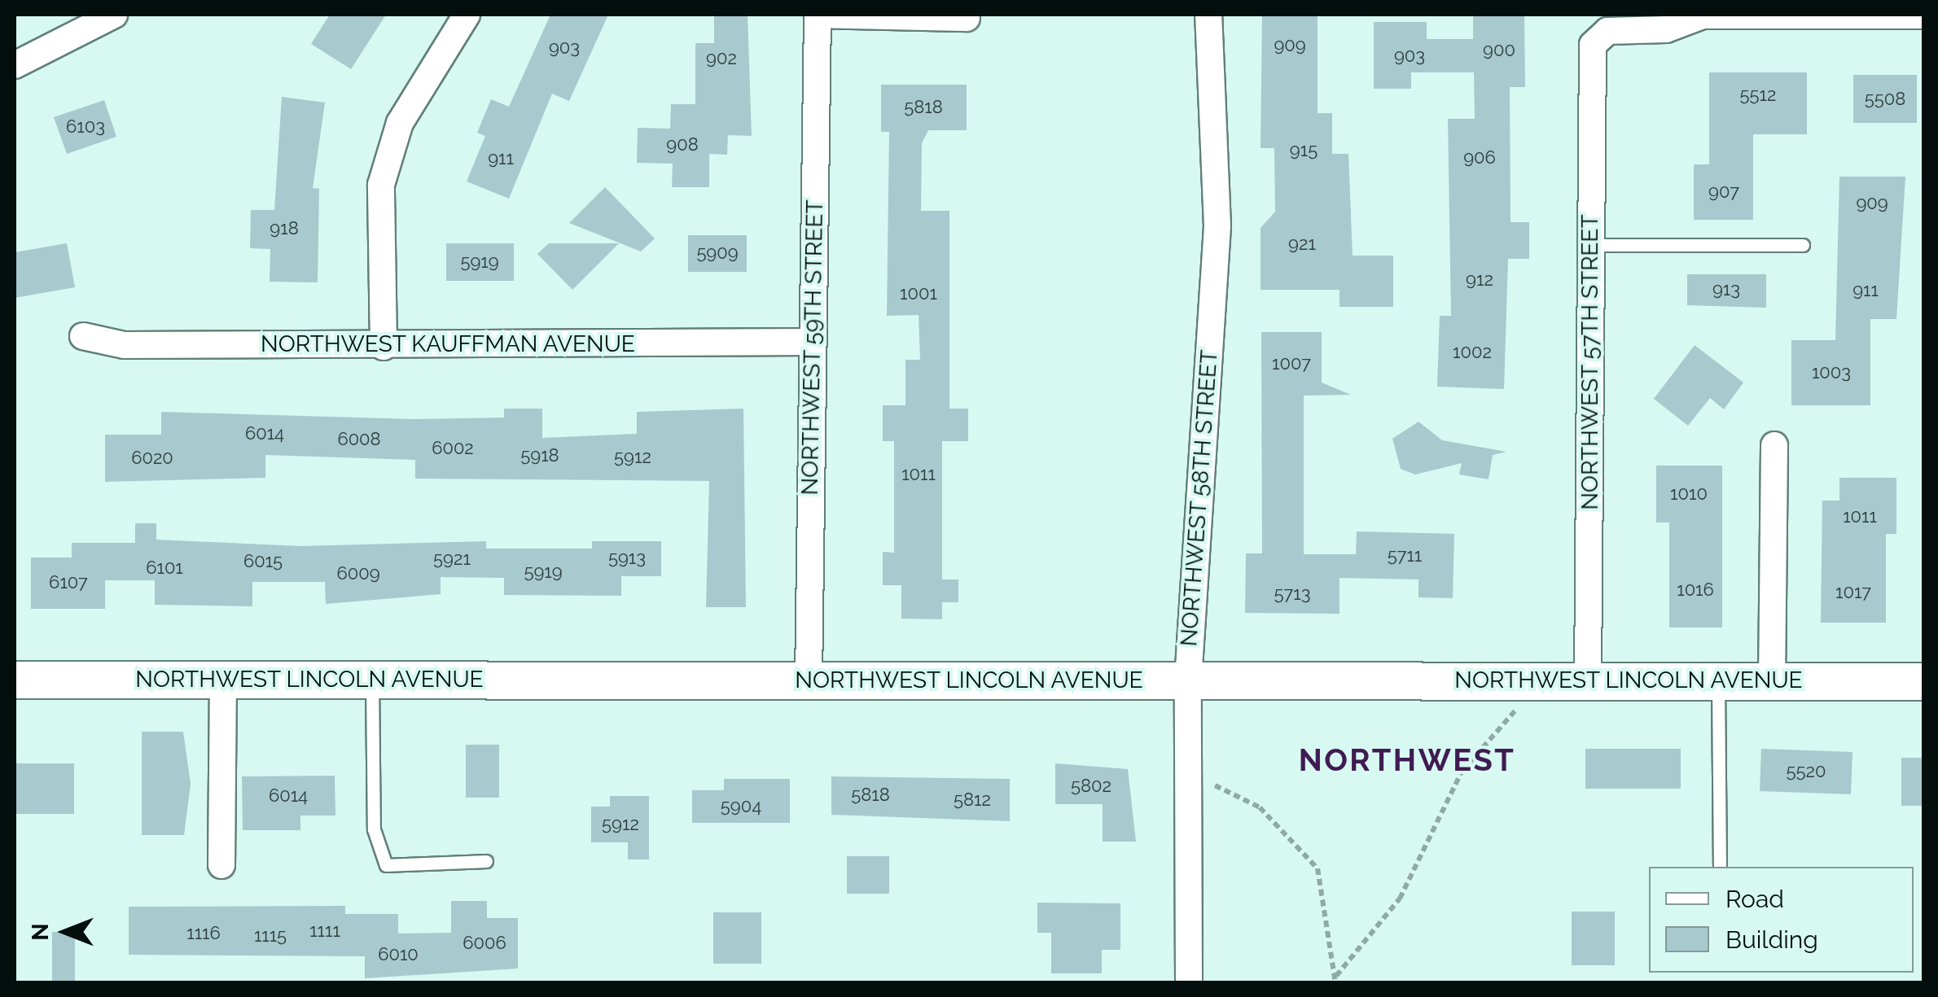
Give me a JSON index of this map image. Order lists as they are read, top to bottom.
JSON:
{
  "streets": {
    "street": [
      "NORTHWEST KAUFFMAN AVENUE",
      "NORTHWEST 59TH STREET",
      "NORTHWEST 57TH STREET",
      "NORTHWEST 58TH STREET",
      "NORTHWEST LINCOLN AVENUE"
    ]
  },
  "crossings": [
    ["NORTHWEST KAUFFMAN AVENUE", "NORTHWEST 59TH STREET"],
    ["NORTHWEST 59TH STREET", "NORTHWEST LINCOLN AVENUE"],
    ["NORTHWEST 57TH STREET", "NORTHWEST LINCOLN AVENUE"],
    ["NORTHWEST 58TH STREET", "NORTHWEST LINCOLN AVENUE"]
  ],
  "districts": ["NORTHWEST"],
  "house_numbers": [
    "909",
    "903",
    "900",
    "903",
    "902",
    "5512",
    "5508",
    "5818",
    "6103",
    "908",
    "915",
    "906",
    "911",
    "907",
    "909",
    "918",
    "921",
    "5909",
    "5919",
    "912",
    "913",
    "911",
    "1001",
    "1002",
    "1007",
    "1003",
    "6014",
    "6008",
    "6002",
    "5918",
    "5912",
    "6020",
    "1011",
    "1010",
    "1011",
    "5711",
    "5913",
    "5921",
    "6015",
    "6101",
    "5919",
    "6009",
    "6107",
    "1016",
    "1017",
    "5713",
    "5520",
    "5802",
    "5818",
    "6014",
    "5812",
    "5904",
    "5912",
    "1111",
    "1116",
    "1115",
    "6006",
    "6010"
  ],
  "legend": ["Road", "Building"],
  "north": "left"
}
